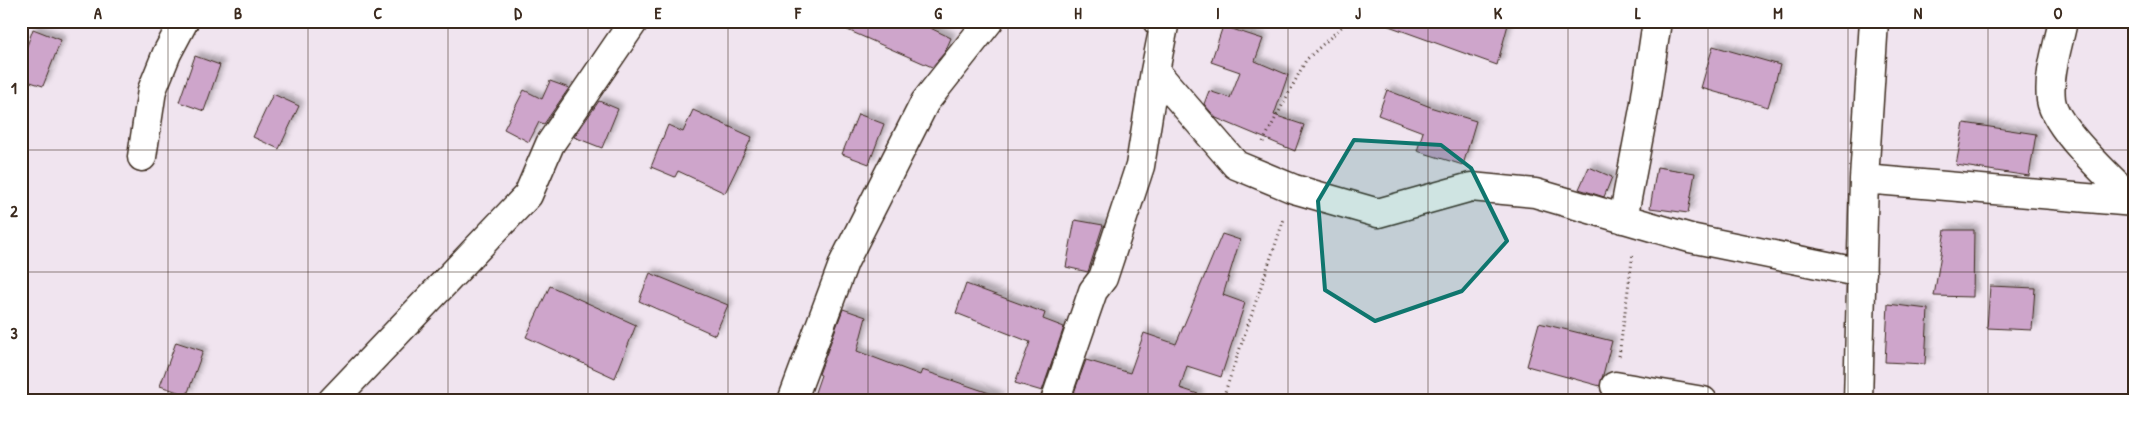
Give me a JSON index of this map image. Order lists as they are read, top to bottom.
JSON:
{
  "grid": {
    "columns": [
      "A",
      "B",
      "C",
      "D",
      "E",
      "F",
      "G",
      "H",
      "I",
      "J",
      "K",
      "L",
      "M",
      "N",
      "O"
    ],
    "rows": ["1", "2", "3"]
  }
}
